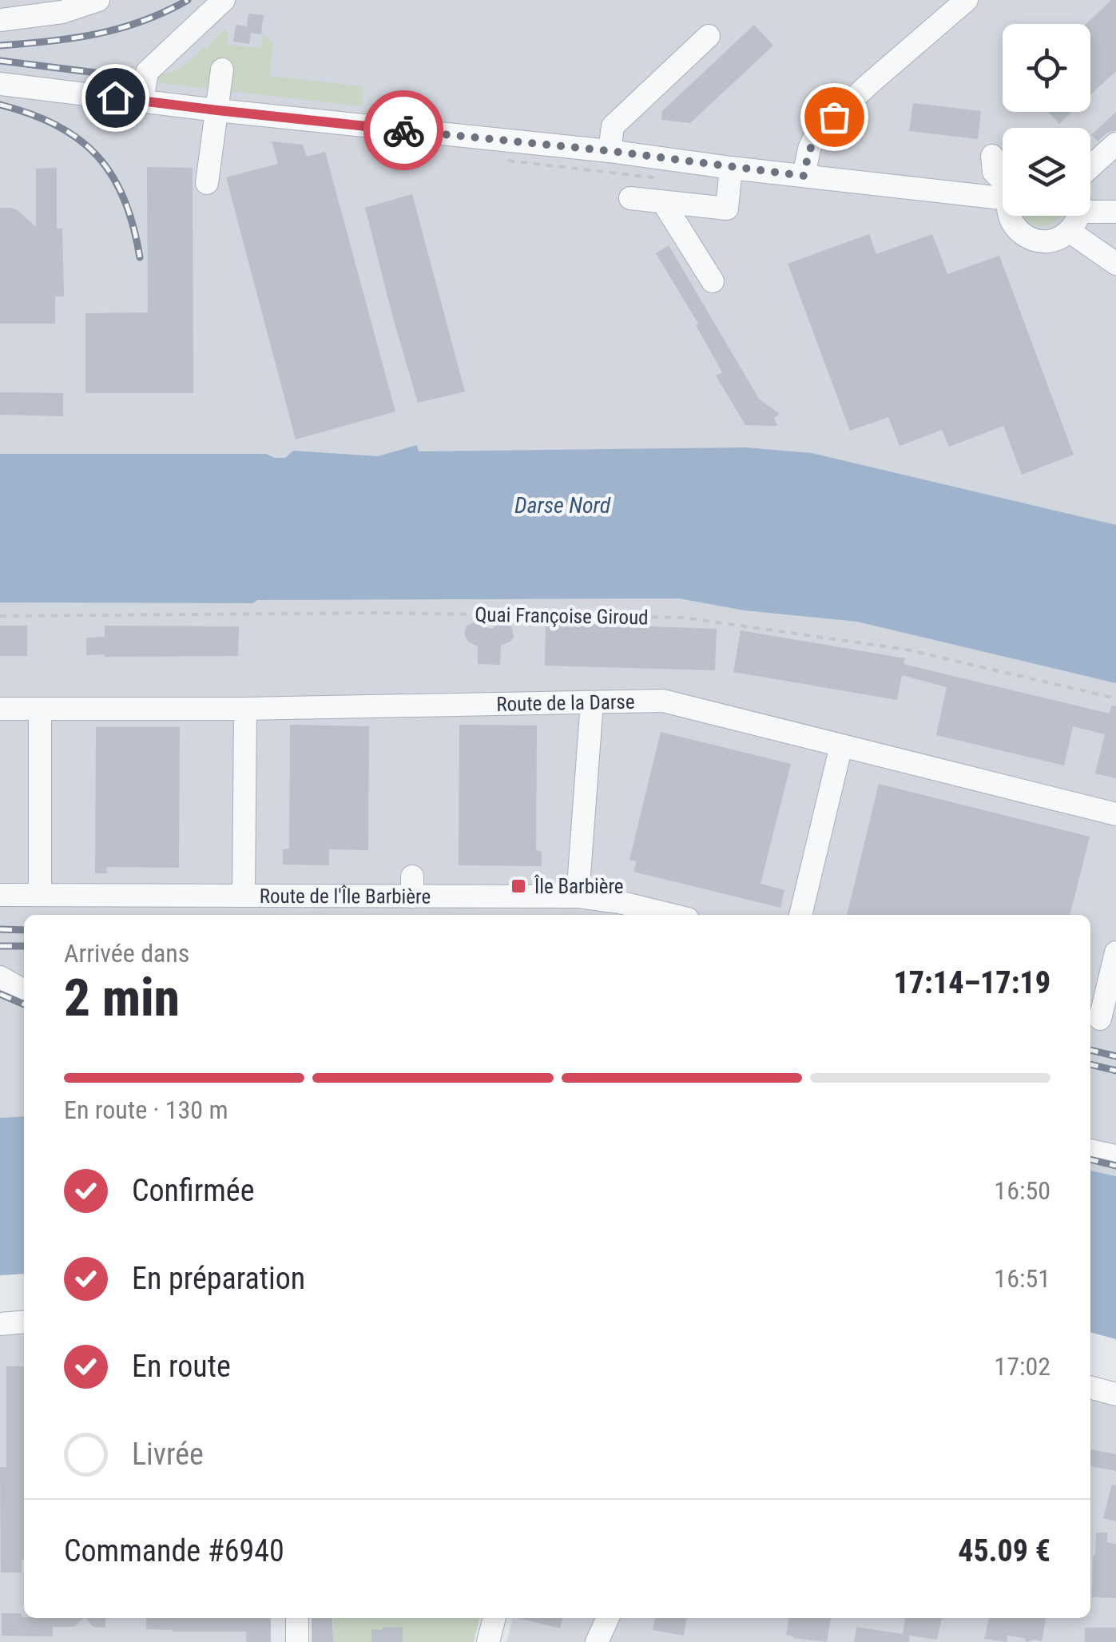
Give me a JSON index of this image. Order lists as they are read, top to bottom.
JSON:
{
  "streets": {
    "street": ["Route de la Darse", "Route de l'Île Barbière"],
    "path": ["Quai Françoise Giroud"]
  },
  "water": ["Darse Nord"],
  "places": {
    "transit": ["Île Barbière"]
  },
  "page": {
    "heading": ["2 min", "Arrivée dans", "17:14–17:19"],
    "panel": ["Commande #6940", "45.09 €"],
    "bar": "En route · 130 m",
    "list": [
      ["Confirmée", "16:50"],
      ["En préparation", "16:51"],
      ["En route", "17:02"],
      "Livrée"
    ]
  }
}
